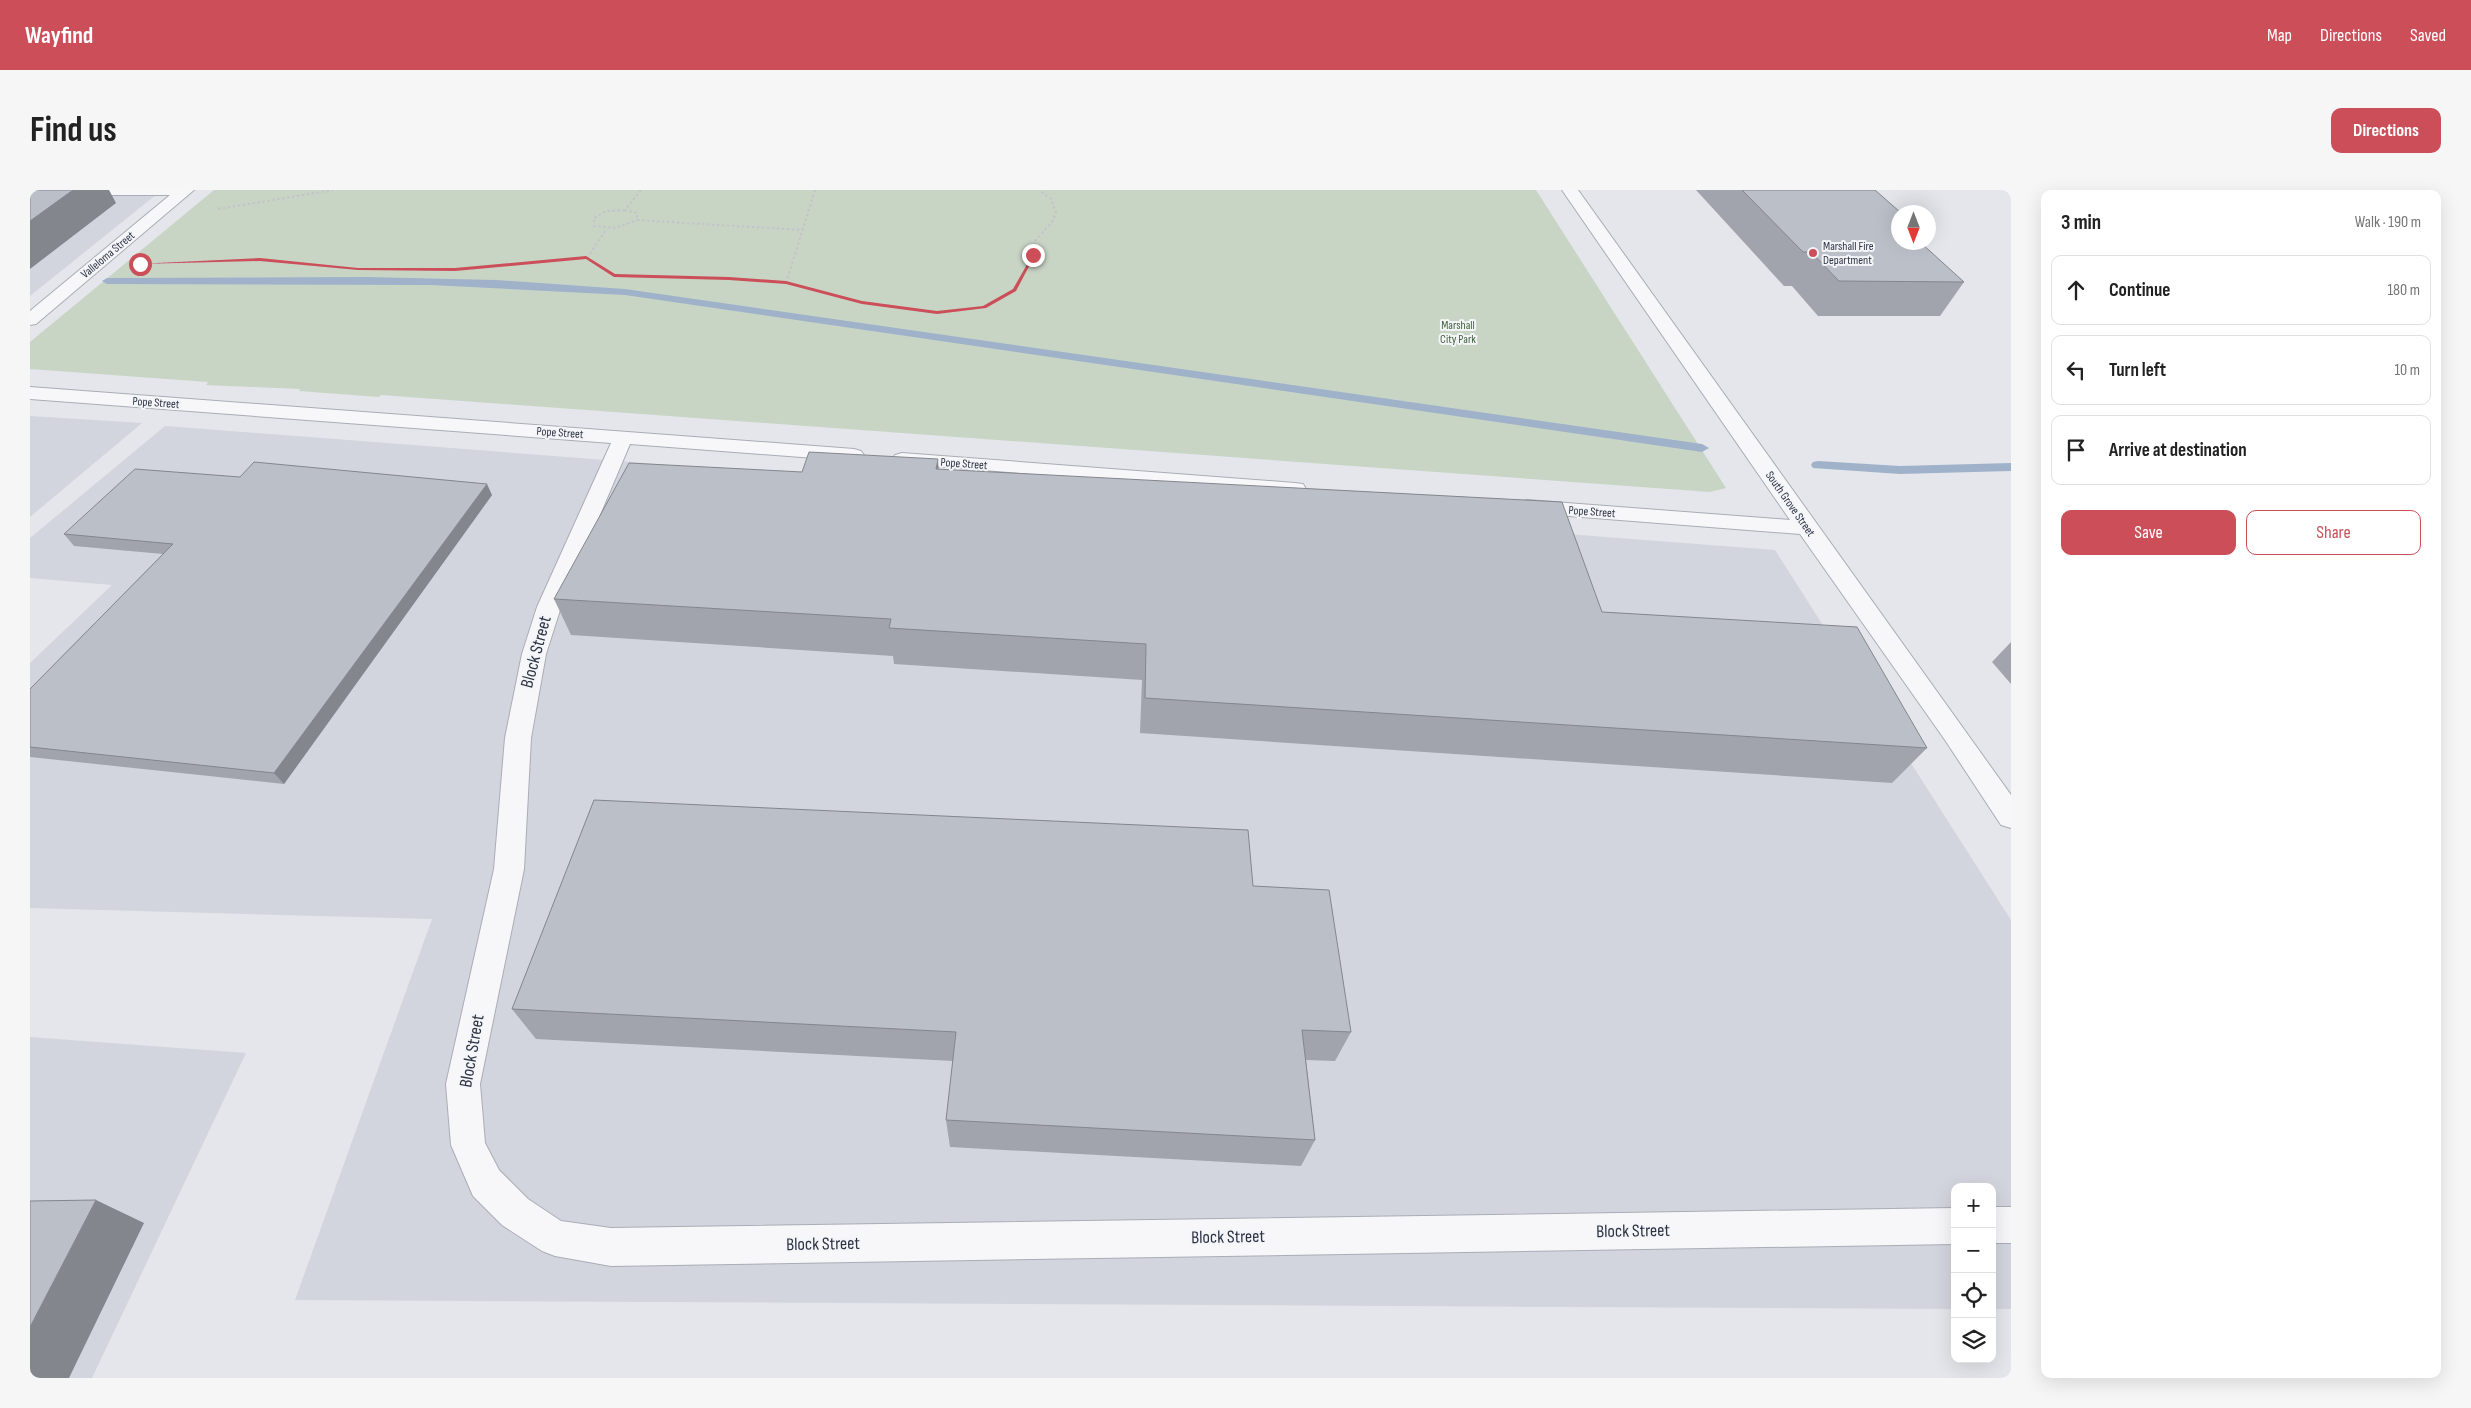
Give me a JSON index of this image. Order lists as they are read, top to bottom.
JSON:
{
  "streets": {
    "street": [
      "Valleloma Street",
      "Pope Street",
      "South Grove Street",
      "Block Street"
    ]
  },
  "crossings": [
    ["Pope Street", "South Grove Street"],
    ["Pope Street", "Block Street"]
  ],
  "parks": ["Marshall City Park"],
  "places": ["Marshall Fire Department"],
  "north": "bottom",
  "page": {
    "header": "Wayfind",
    "nav": ["Map", "Directions", "Saved"],
    "buttons": [
      "Directions",
      ["Save", "Share"]
    ],
    "title": "Find us",
    "heading": ["3 min", "Walk · 190 m"],
    "list": [
      ["Continue", "180 m"],
      ["Turn left", "10 m"],
      "Arrive at destination"
    ],
    "map_buttons": ["+", "−"]
  }
}
